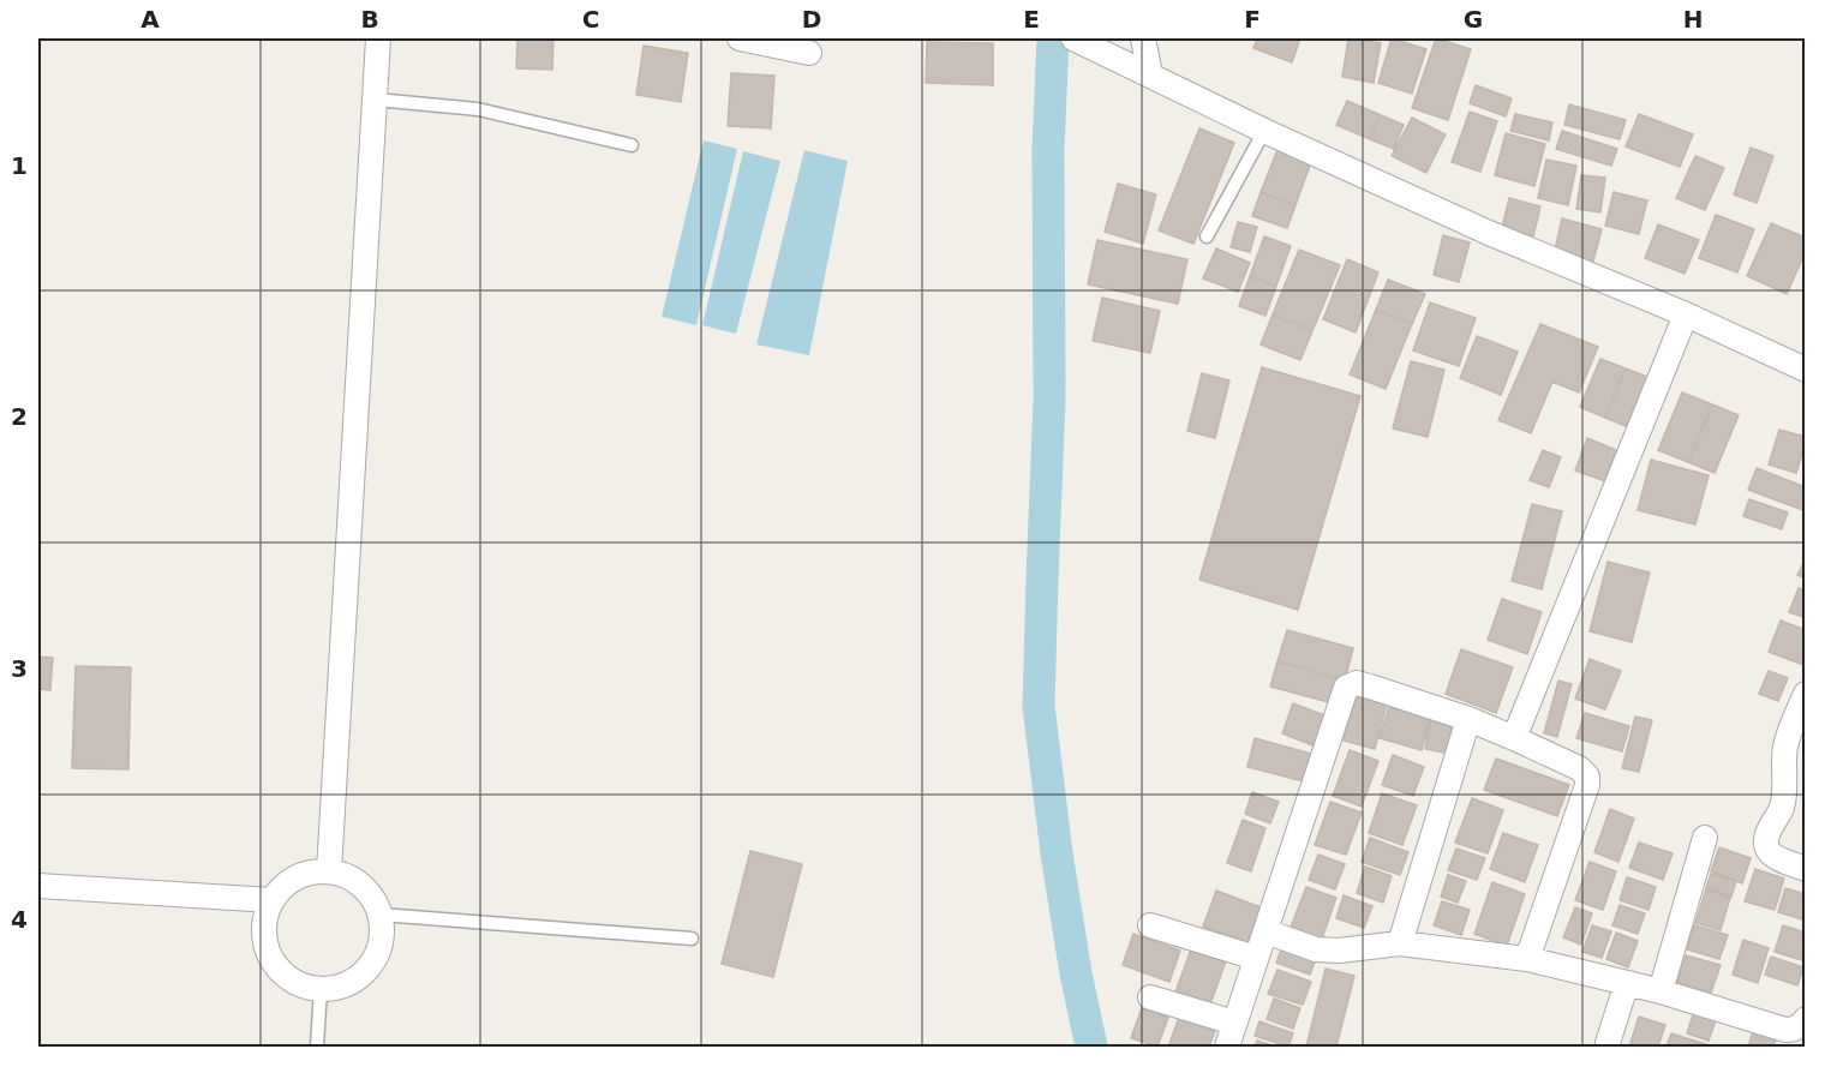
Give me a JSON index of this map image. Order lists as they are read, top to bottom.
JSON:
{
  "grid": {
    "columns": [
      "A",
      "B",
      "C",
      "D",
      "E",
      "F",
      "G",
      "H"
    ],
    "rows": [
      "1",
      "2",
      "3",
      "4"
    ]
  }
}
